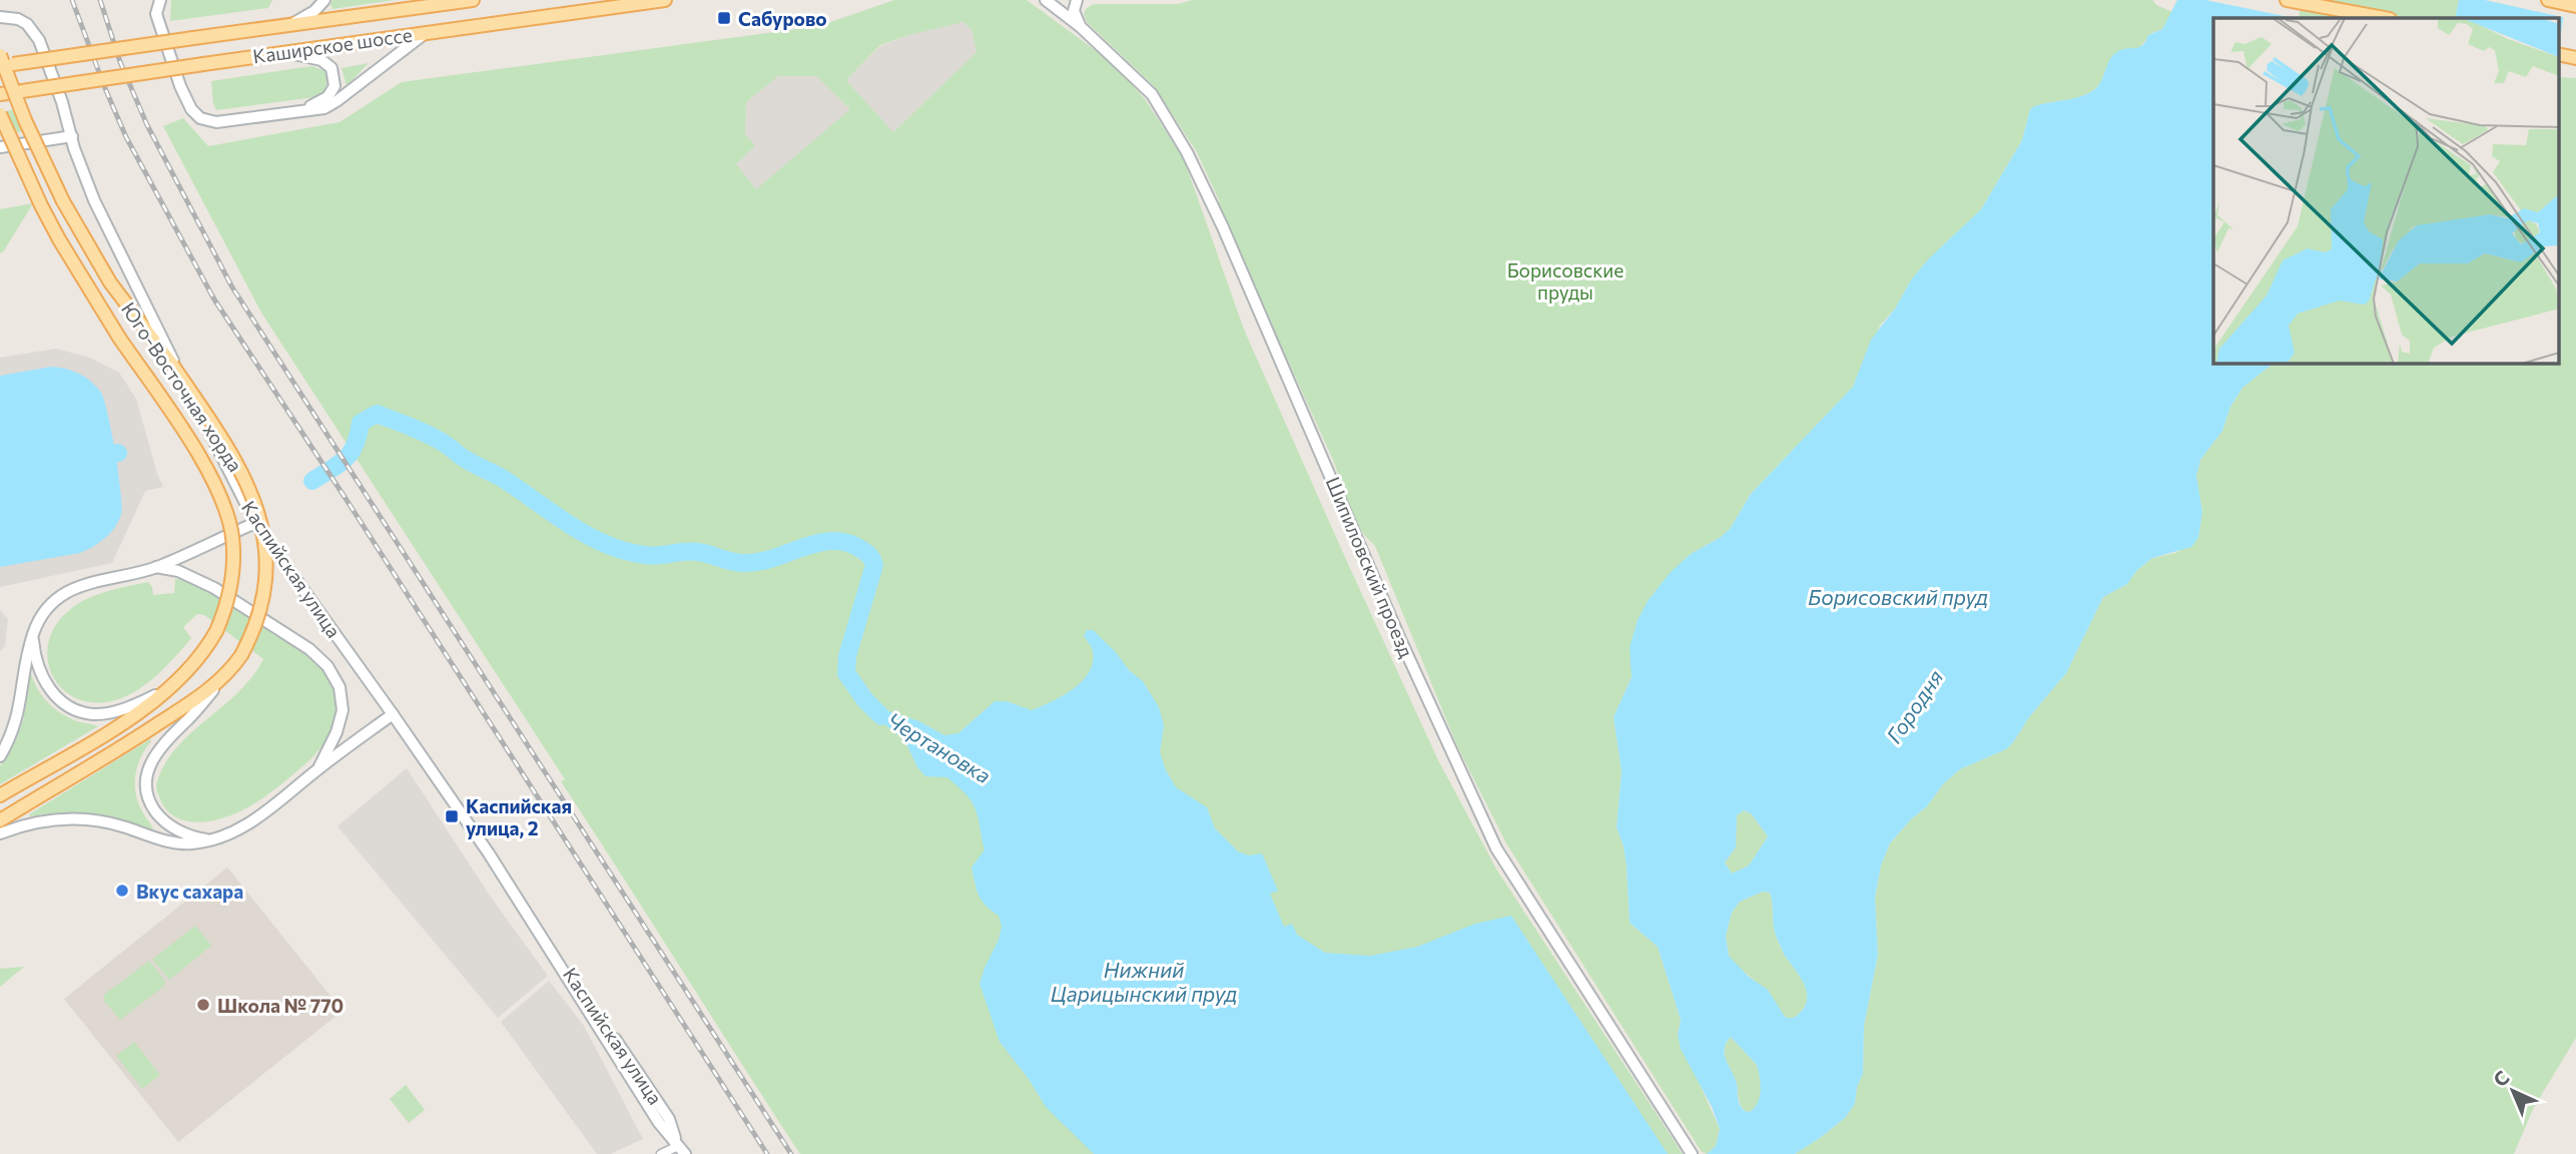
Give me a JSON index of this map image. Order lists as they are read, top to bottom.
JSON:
{
  "streets": {
    "main road": [
      "Каширское шоссе",
      "Юго-Восточная хорда",
      "Шипиловский проезд",
      "Каспийская улица"
    ]
  },
  "water": [
    "Борисовский пруд",
    "Городня",
    "Чертановка",
    "Нижний Царицынский пруд"
  ],
  "parks": ["Борисовские пруды"],
  "places": {
    "transit": ["Сабурово", "Каспийская улица, 2"],
    "other": ["Вкус сахара", "Школа № 770"]
  },
  "north": "top left"
}
